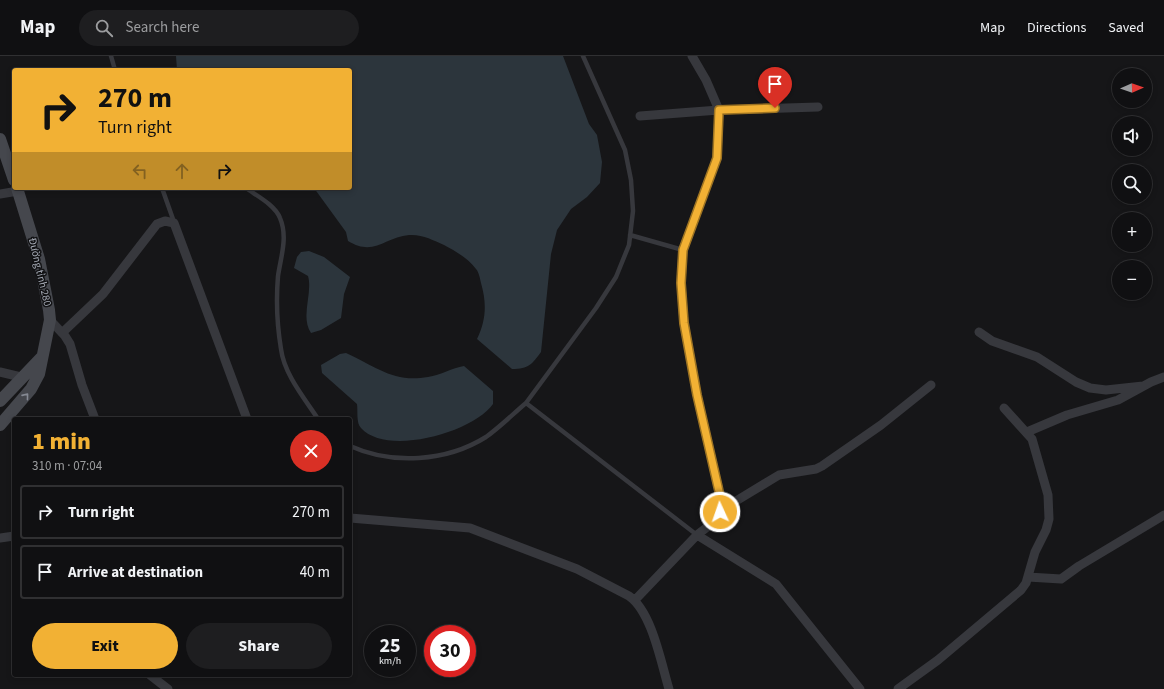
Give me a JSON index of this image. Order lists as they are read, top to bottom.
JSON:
{
  "streets": {
    "main road": ["Đường tỉnh 280"]
  },
  "north": "right",
  "page": {
    "header": "Map",
    "search": "Search here",
    "nav": ["Map", "Directions", "Saved"],
    "map_buttons": ["+", "−"],
    "turn": ["270 m", "Turn right"],
    "heading": ["1 min", "310 m · 07:04"],
    "list": [
      {
        "name": "Turn right",
        "value": "270 m"
      },
      {
        "name": "Arrive at destination",
        "value": "40 m"
      }
    ],
    "buttons": ["Exit", "Share"],
    "speed": "25 km/h",
    "limit": "30"
  }
}
